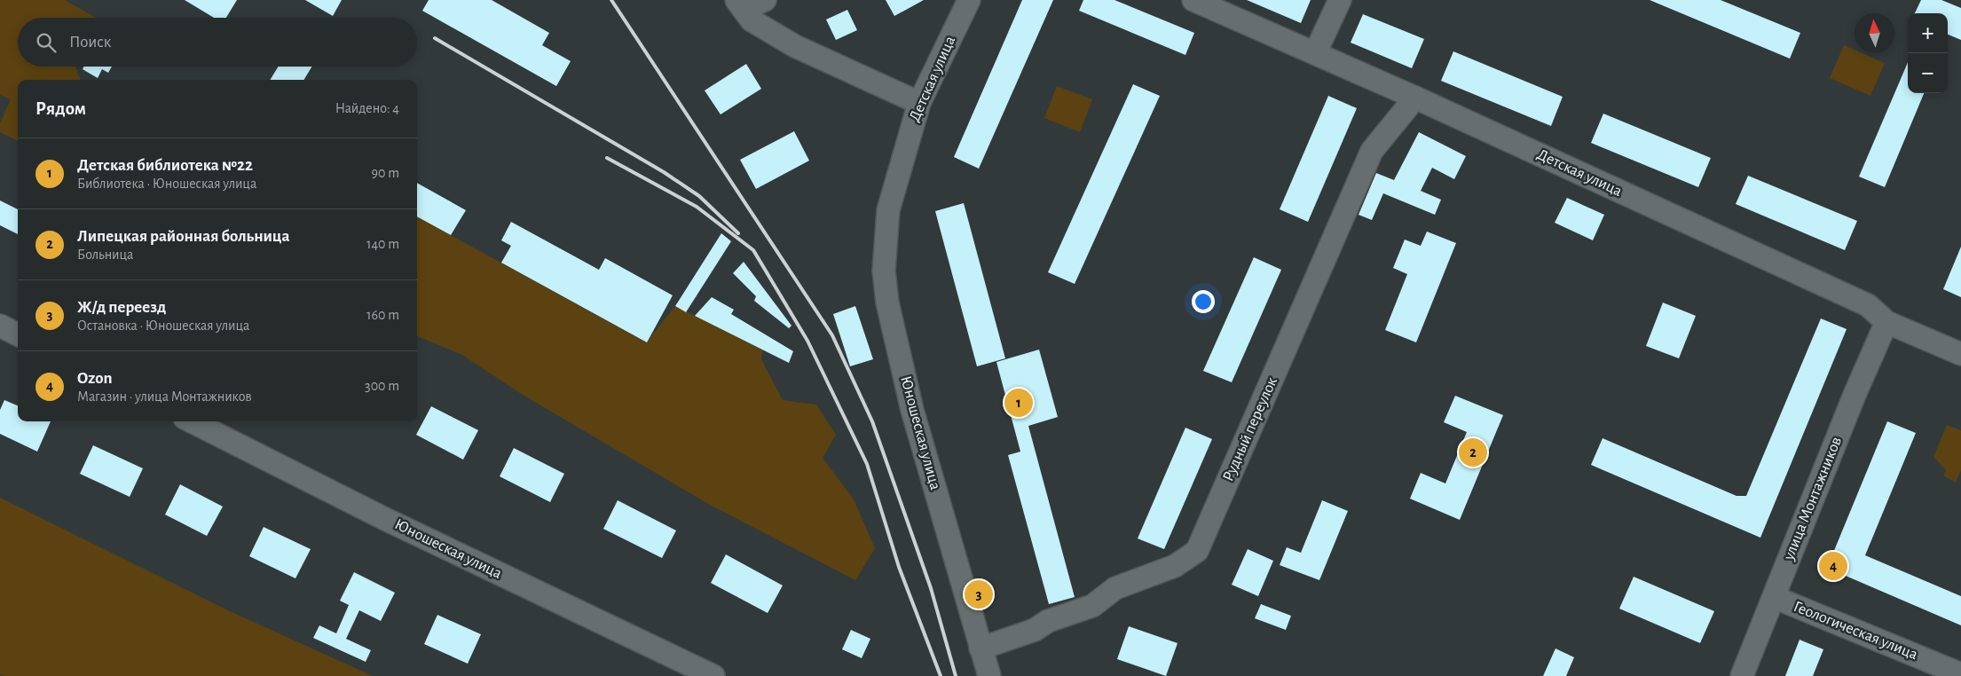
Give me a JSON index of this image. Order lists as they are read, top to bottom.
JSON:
{
  "streets": {
    "street": [
      "Детская улица",
      "Рудный переулок",
      "Юношеская улица",
      "улица Монтажников",
      "Геологическая улица"
    ]
  },
  "crossings": [
    ["Детская улица", "Рудный переулок"],
    ["Детская улица", "Юношеская улица"],
    ["Детская улица", "улица Монтажников"],
    ["Рудный переулок", "Юношеская улица"],
    ["улица Монтажников", "Геологическая улица"]
  ],
  "north": "top",
  "page": {
    "map_buttons": ["+", "−"],
    "search": "Поиск",
    "heading": ["Рядом", "Найдено: 4"],
    "list": [
      {
        "mark": "1",
        "name": "Детская библиотека №22",
        "note": "Библиотека · Юношеская улица",
        "value": "90 m"
      },
      {
        "mark": "2",
        "name": "Липецкая районная больница",
        "note": "Больница",
        "value": "140 m"
      },
      {
        "mark": "3",
        "name": "Ж/д переезд",
        "note": "Остановка · Юношеская улица",
        "value": "160 m"
      },
      {
        "mark": "4",
        "name": "Ozon",
        "note": "Магазин · улица Монтажников",
        "value": "300 m"
      }
    ],
    "pins": [
      "1",
      "2",
      "4",
      "3"
    ]
  }
}
